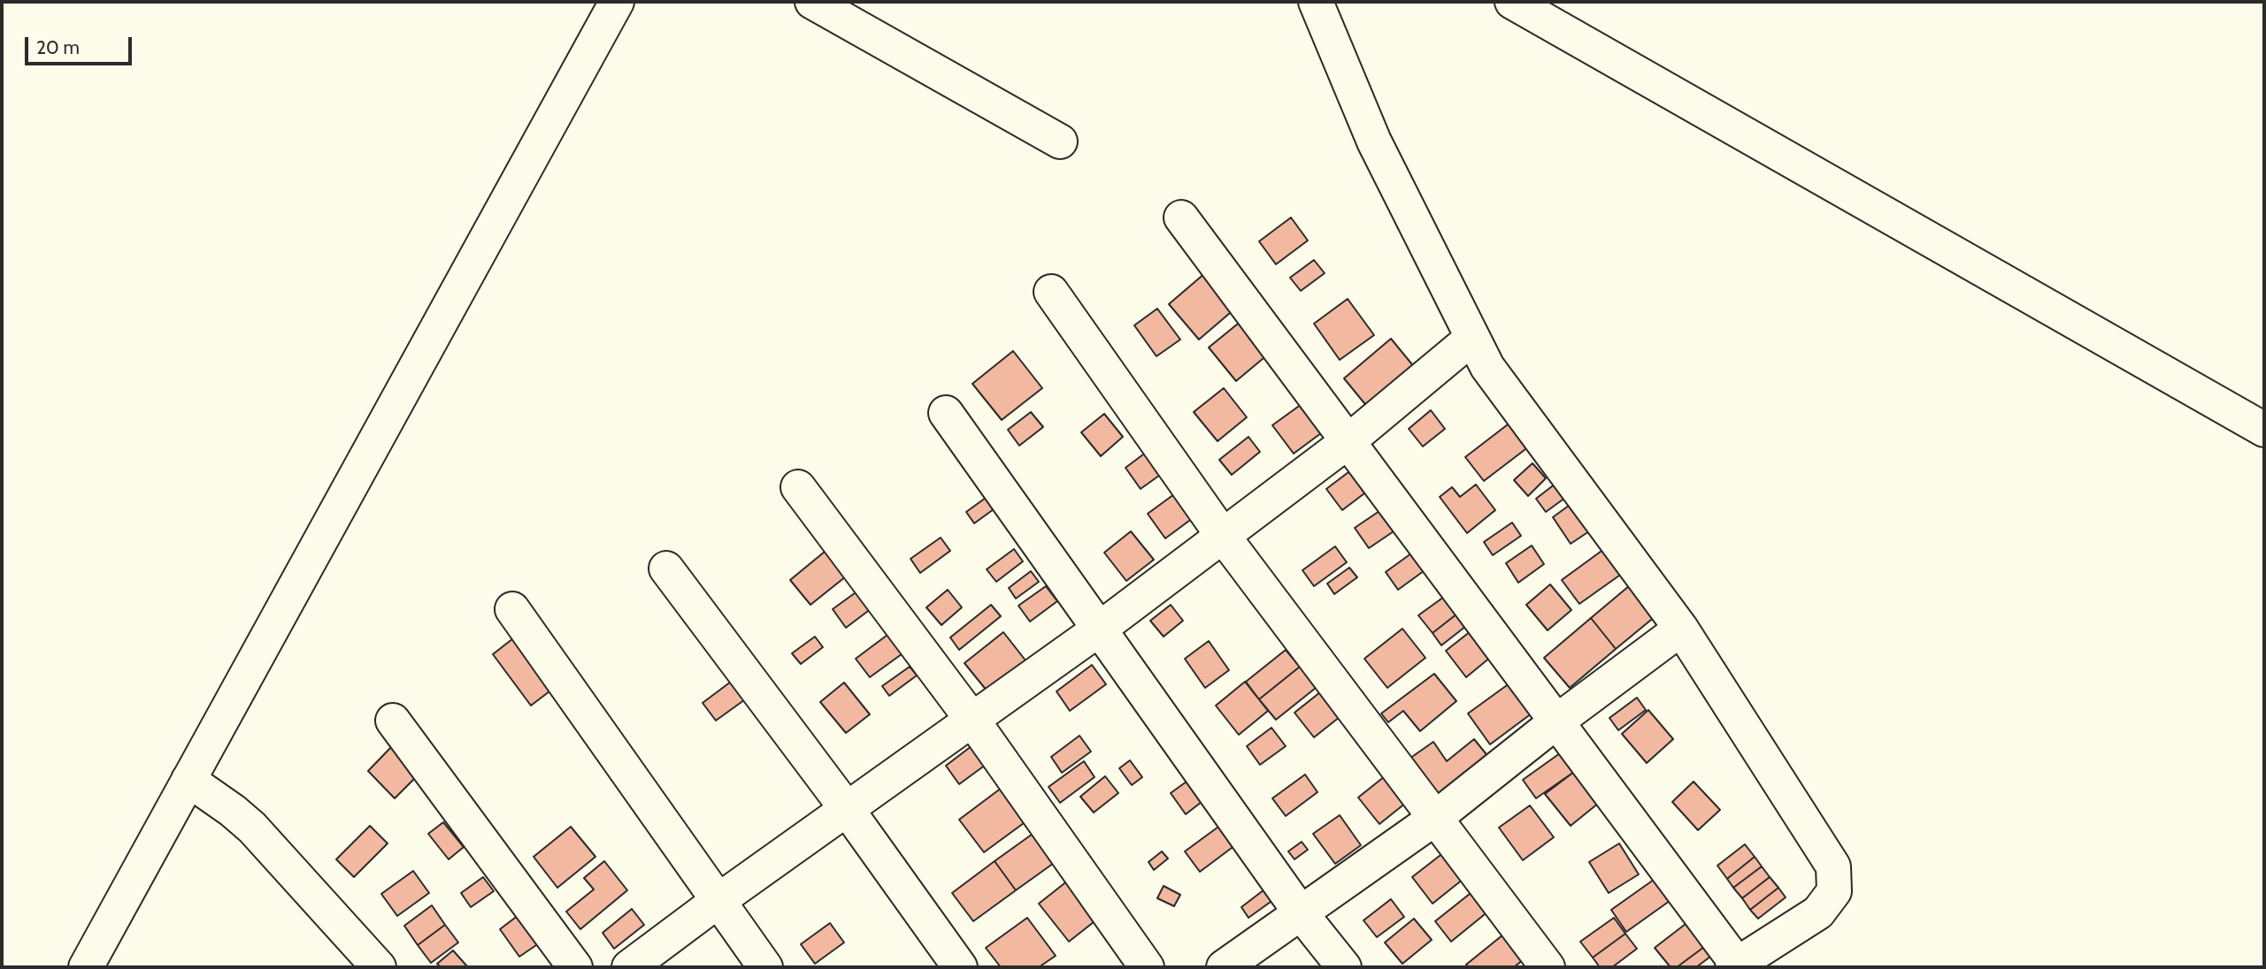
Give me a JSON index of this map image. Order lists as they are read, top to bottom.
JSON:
{
  "scale_bar": "20 m"
}
